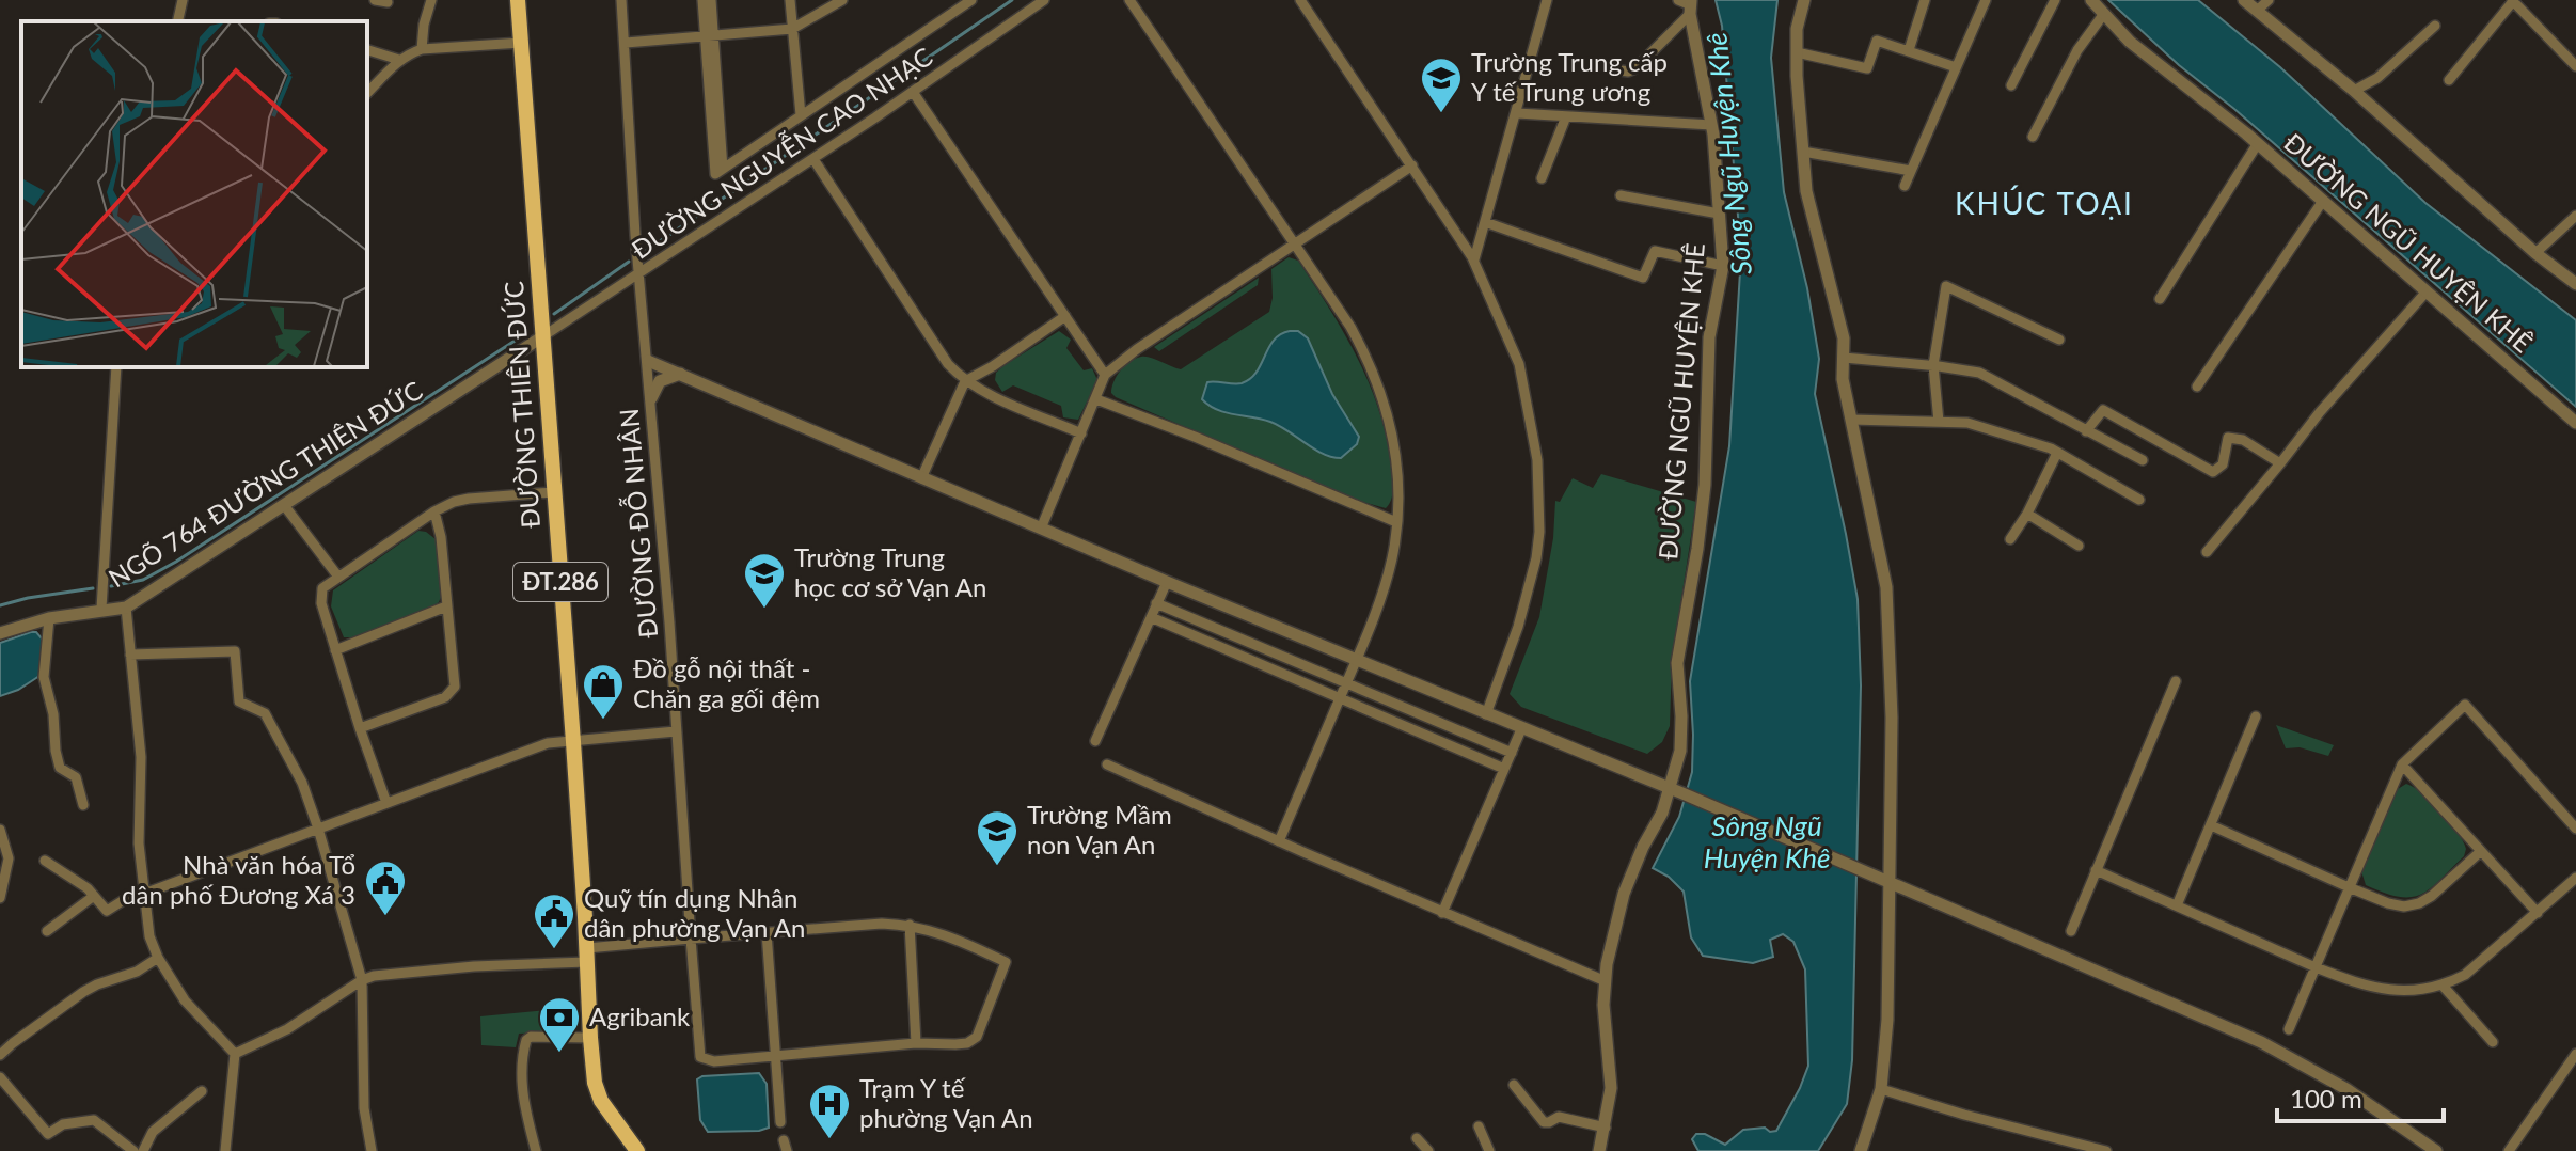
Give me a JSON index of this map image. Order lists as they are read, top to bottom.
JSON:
{
  "streets": {
    "main road": ["ĐƯỜNG THIÊN ĐỨC", "ĐT.286"],
    "street": [
      "ĐƯỜNG NGUYỄN CAO NHẠC",
      "ĐƯỜNG NGŨ HUYỆN KHÊ",
      "NGÕ 764 ĐƯỜNG THIÊN ĐỨC",
      "ĐƯỜNG ĐỖ NHÂN"
    ]
  },
  "crossings": [
    ["ĐƯỜNG NGUYỄN CAO NHẠC", "ĐƯỜNG THIÊN ĐỨC"],
    ["ĐƯỜNG NGUYỄN CAO NHẠC", "NGÕ 764 ĐƯỜNG THIÊN ĐỨC"],
    ["ĐƯỜNG NGUYỄN CAO NHẠC", "ĐƯỜNG ĐỖ NHÂN"],
    ["ĐƯỜNG THIÊN ĐỨC", "NGÕ 764 ĐƯỜNG THIÊN ĐỨC"]
  ],
  "districts": ["KHÚC TOẠI"],
  "water": ["Sông Ngũ Huyện Khê"],
  "places": {
    "school or university": ["Trường Trung cấp Y tế Trung ương", "Trường Trung học cơ sở Vạn An", "Trường Mầm non Vạn An"],
    "shop": ["Đồ gỗ nội thất - Chăn ga gối đệm"],
    "public building": ["Nhà văn hóa Tổ dân phố Đương Xá 3", "Quỹ tín dụng Nhân dân phường Vạn An"],
    "bank": ["Agribank"],
    "hospital": ["Trạm Y tế phường Vạn An"]
  },
  "scale_bar": "100 m"
}
